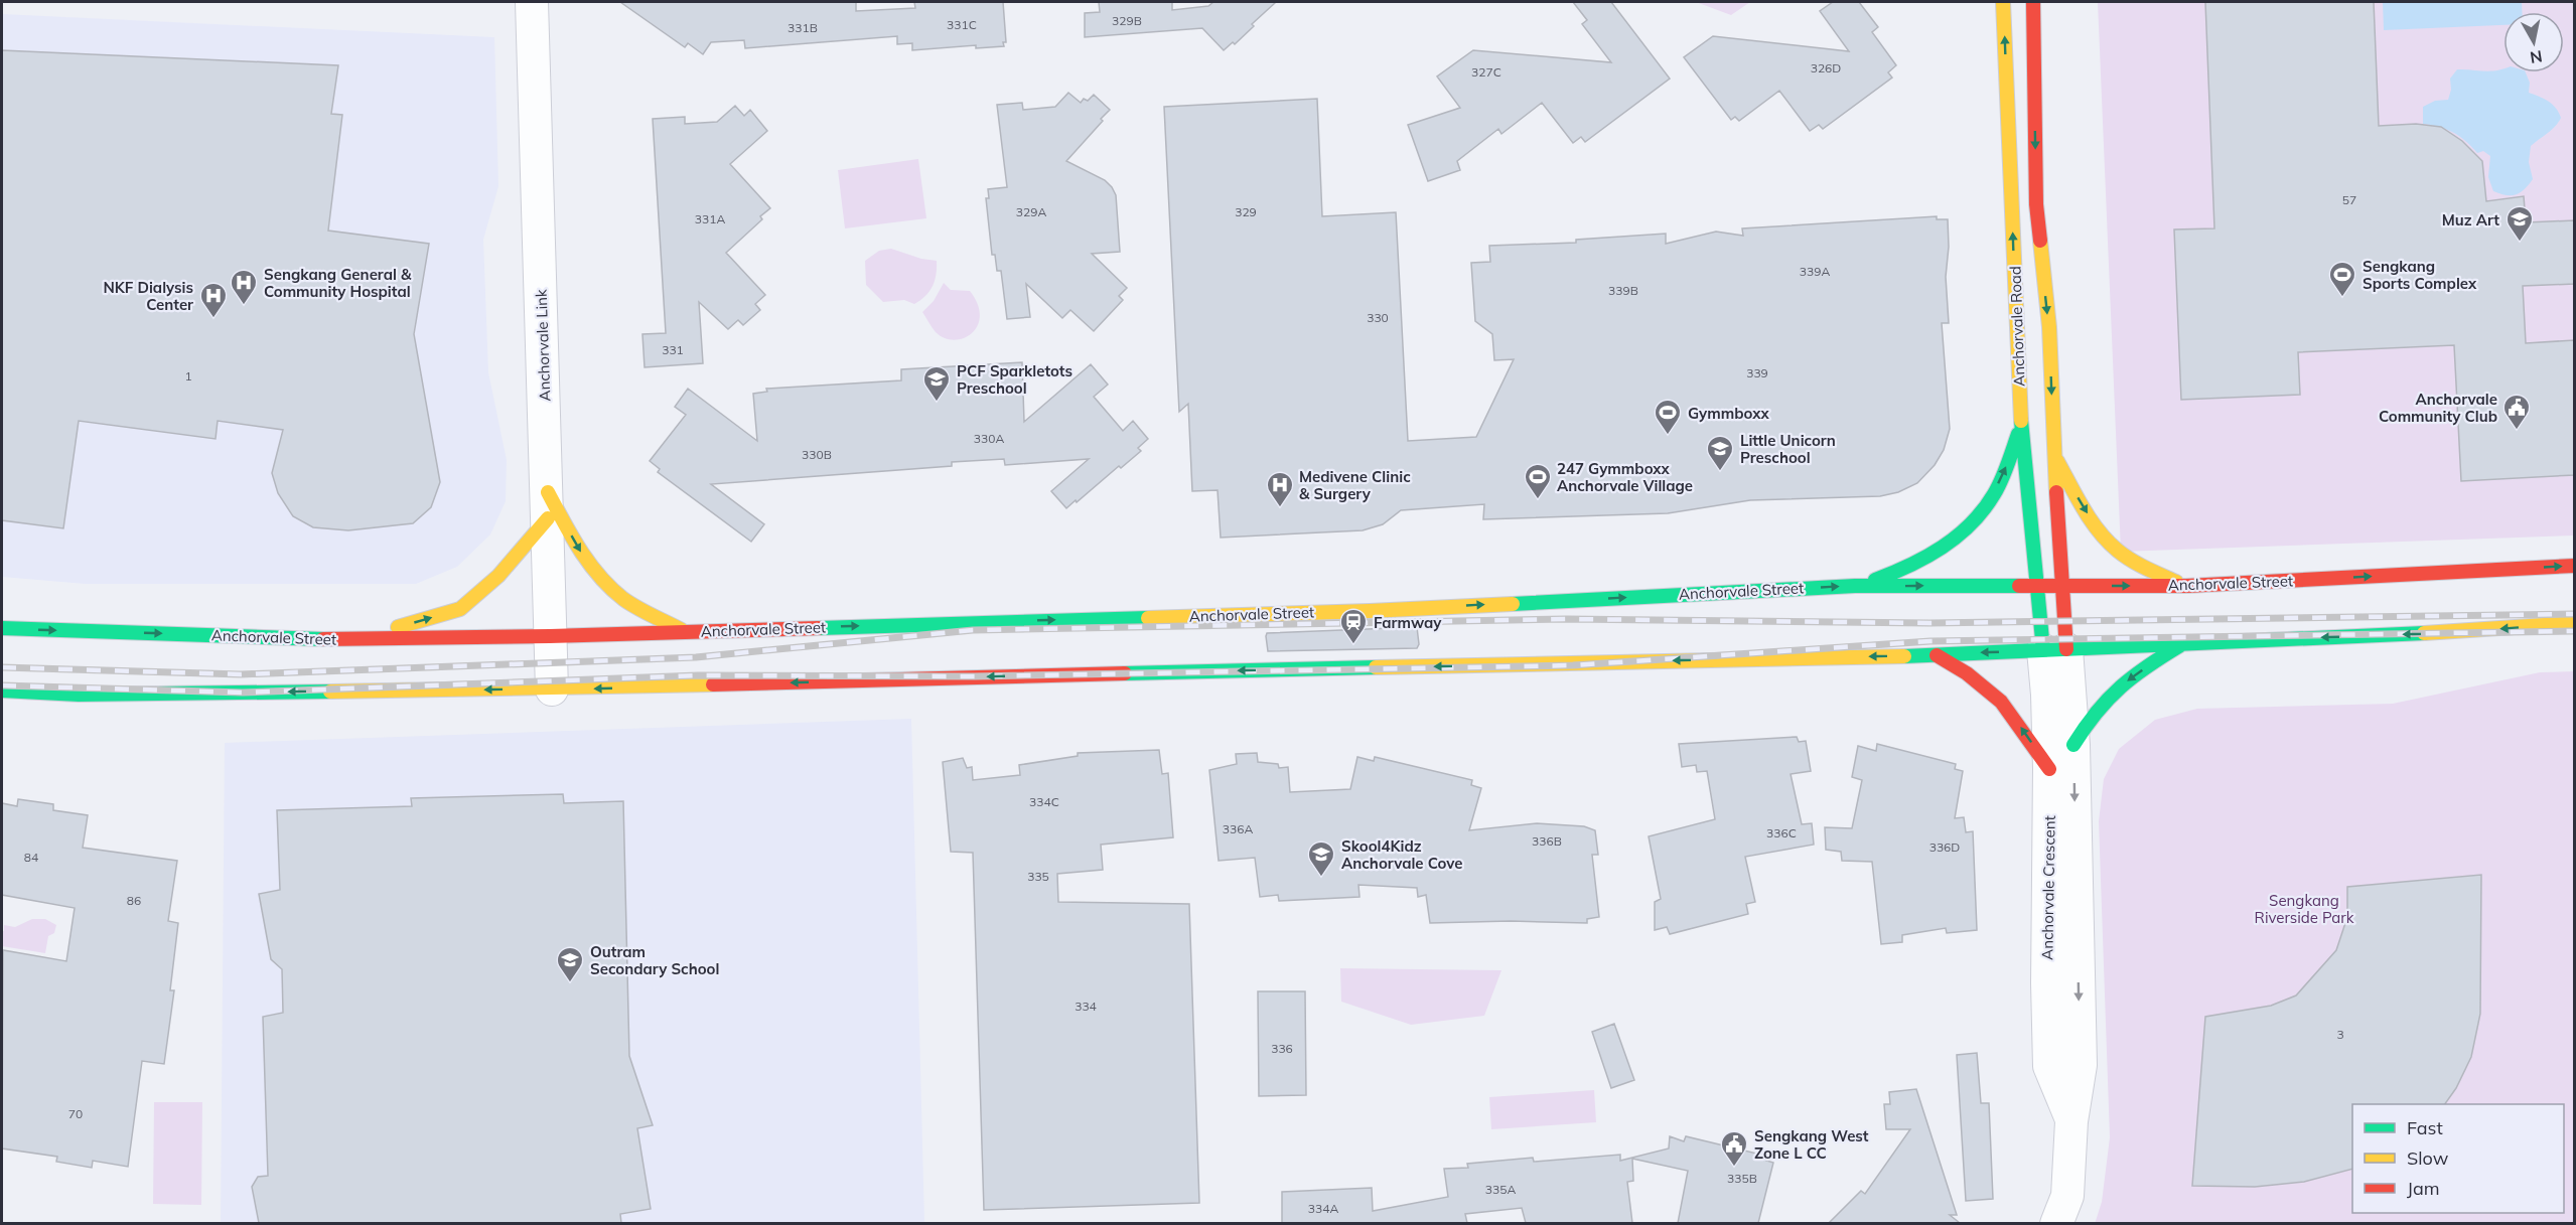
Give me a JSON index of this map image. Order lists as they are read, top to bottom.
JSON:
{
  "streets": {
    "street": [
      "Anchorvale Road",
      "Anchorvale Link",
      "Anchorvale Street",
      "Anchorvale Crescent"
    ]
  },
  "crossings": [
    ["Anchorvale Road", "Anchorvale Street"],
    ["Anchorvale Road", "Anchorvale Crescent"],
    ["Anchorvale Link", "Anchorvale Street"]
  ],
  "parks": ["Sengkang Riverside Park"],
  "places": {
    "school or university": [
      "Muz Art",
      "PCF Sparkletots Preschool",
      "Little Unicorn Preschool",
      "Skool4Kidz Anchorvale Cove",
      "Outram Secondary School"
    ],
    "sports": ["Sengkang Sports Complex", "Gymmboxx", "247 Gymmboxx Anchorvale Village"],
    "hospital": ["Sengkang General & Community Hospital", "NKF Dialysis Center", "Medivene Clinic & Surgery"],
    "public building": ["Anchorvale Community Club", "Sengkang West Zone L CC"],
    "station": ["Farmway"]
  },
  "house_numbers": [
    "329B",
    "331C",
    "331B",
    "326D",
    "327C",
    "57",
    "329A",
    "329",
    "331A",
    "339A",
    "339B",
    "330",
    "331",
    "339",
    "1",
    "330A",
    "330B",
    "334C",
    "336A",
    "336C",
    "336B",
    "336D",
    "84",
    "335",
    "86",
    "334",
    "3",
    "336",
    "70",
    "335B",
    "335A",
    "334A"
  ],
  "legend": ["Fast", "Slow", "Jam"],
  "north": "bottom"
}
